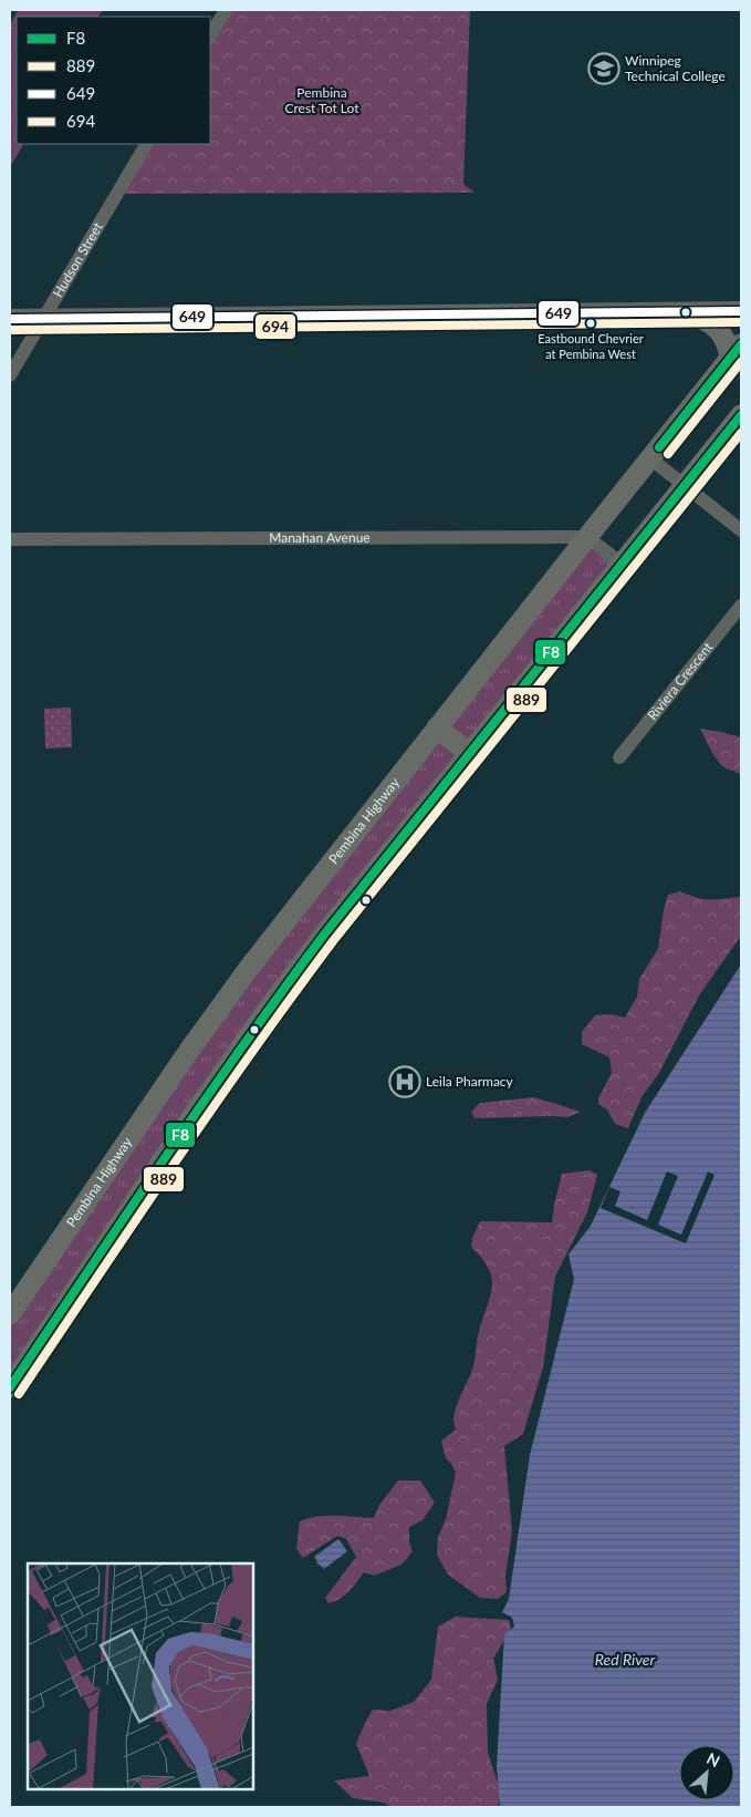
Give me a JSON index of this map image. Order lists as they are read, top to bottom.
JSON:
{
  "streets": {
    "main road": ["Pembina Highway"],
    "street": ["Hudson Street", "Manahan Avenue", "Riviera Crescent"]
  },
  "crossings": [
    ["Manahan Avenue", "Pembina Highway"]
  ],
  "water": ["Red River"],
  "parks": ["Pembina Crest Tot Lot"],
  "places": {
    "school or university": ["Winnipeg Technical College"],
    "other": ["Eastbound Chevrier at Pembina West"],
    "hospital": ["Leila Pharmacy"]
  },
  "lines": [
    "transit line 649",
    "transit line 694",
    "transit line F8",
    "transit line 889"
  ],
  "legend": [
    "F8",
    "889",
    "649",
    "694"
  ],
  "north": "top right"
}
